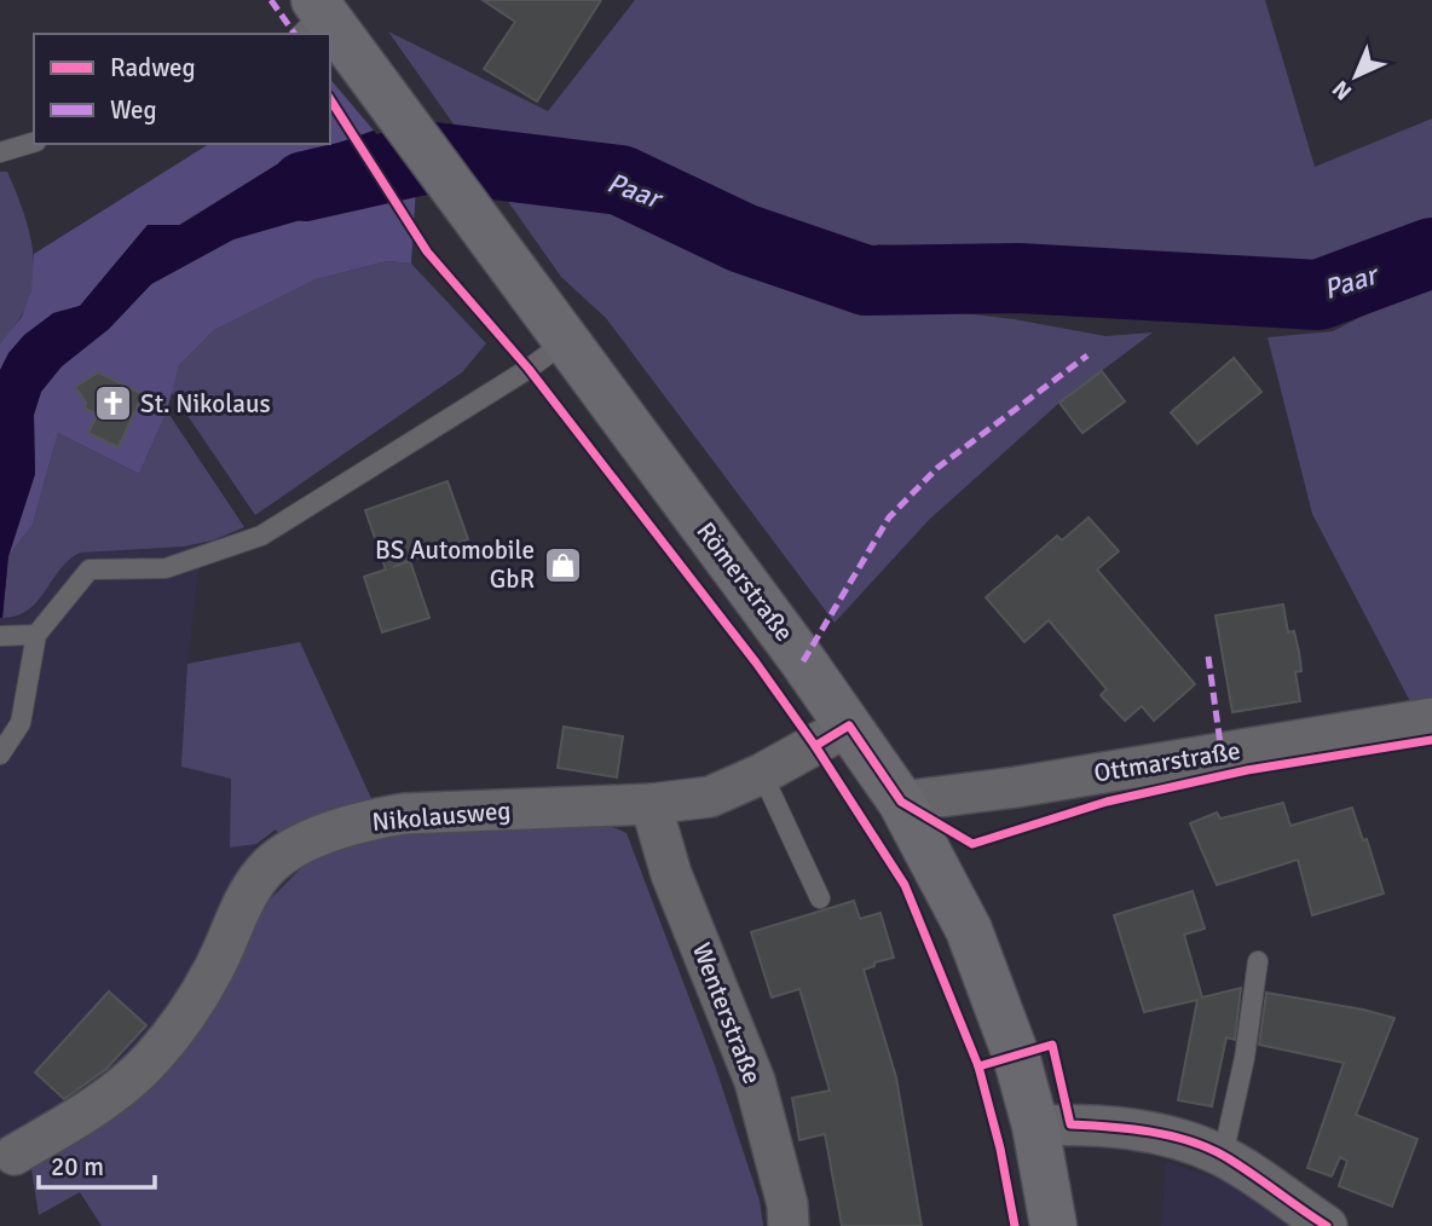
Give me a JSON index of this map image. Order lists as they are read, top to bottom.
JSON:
{
  "streets": {
    "main road": ["Römerstraße"],
    "street": ["Ottmarstraße", "Nikolausweg", "Wenterstraße"]
  },
  "crossings": [
    ["Römerstraße", "Ottmarstraße"],
    ["Römerstraße", "Nikolausweg"],
    ["Nikolausweg", "Wenterstraße"]
  ],
  "water": ["Paar"],
  "places": {
    "church": ["St. Nikolaus"],
    "shop": ["BS Automobile GbR"]
  },
  "legend": ["Radweg", "Weg"],
  "scale_bar": "20 m",
  "north": "bottom left"
}
